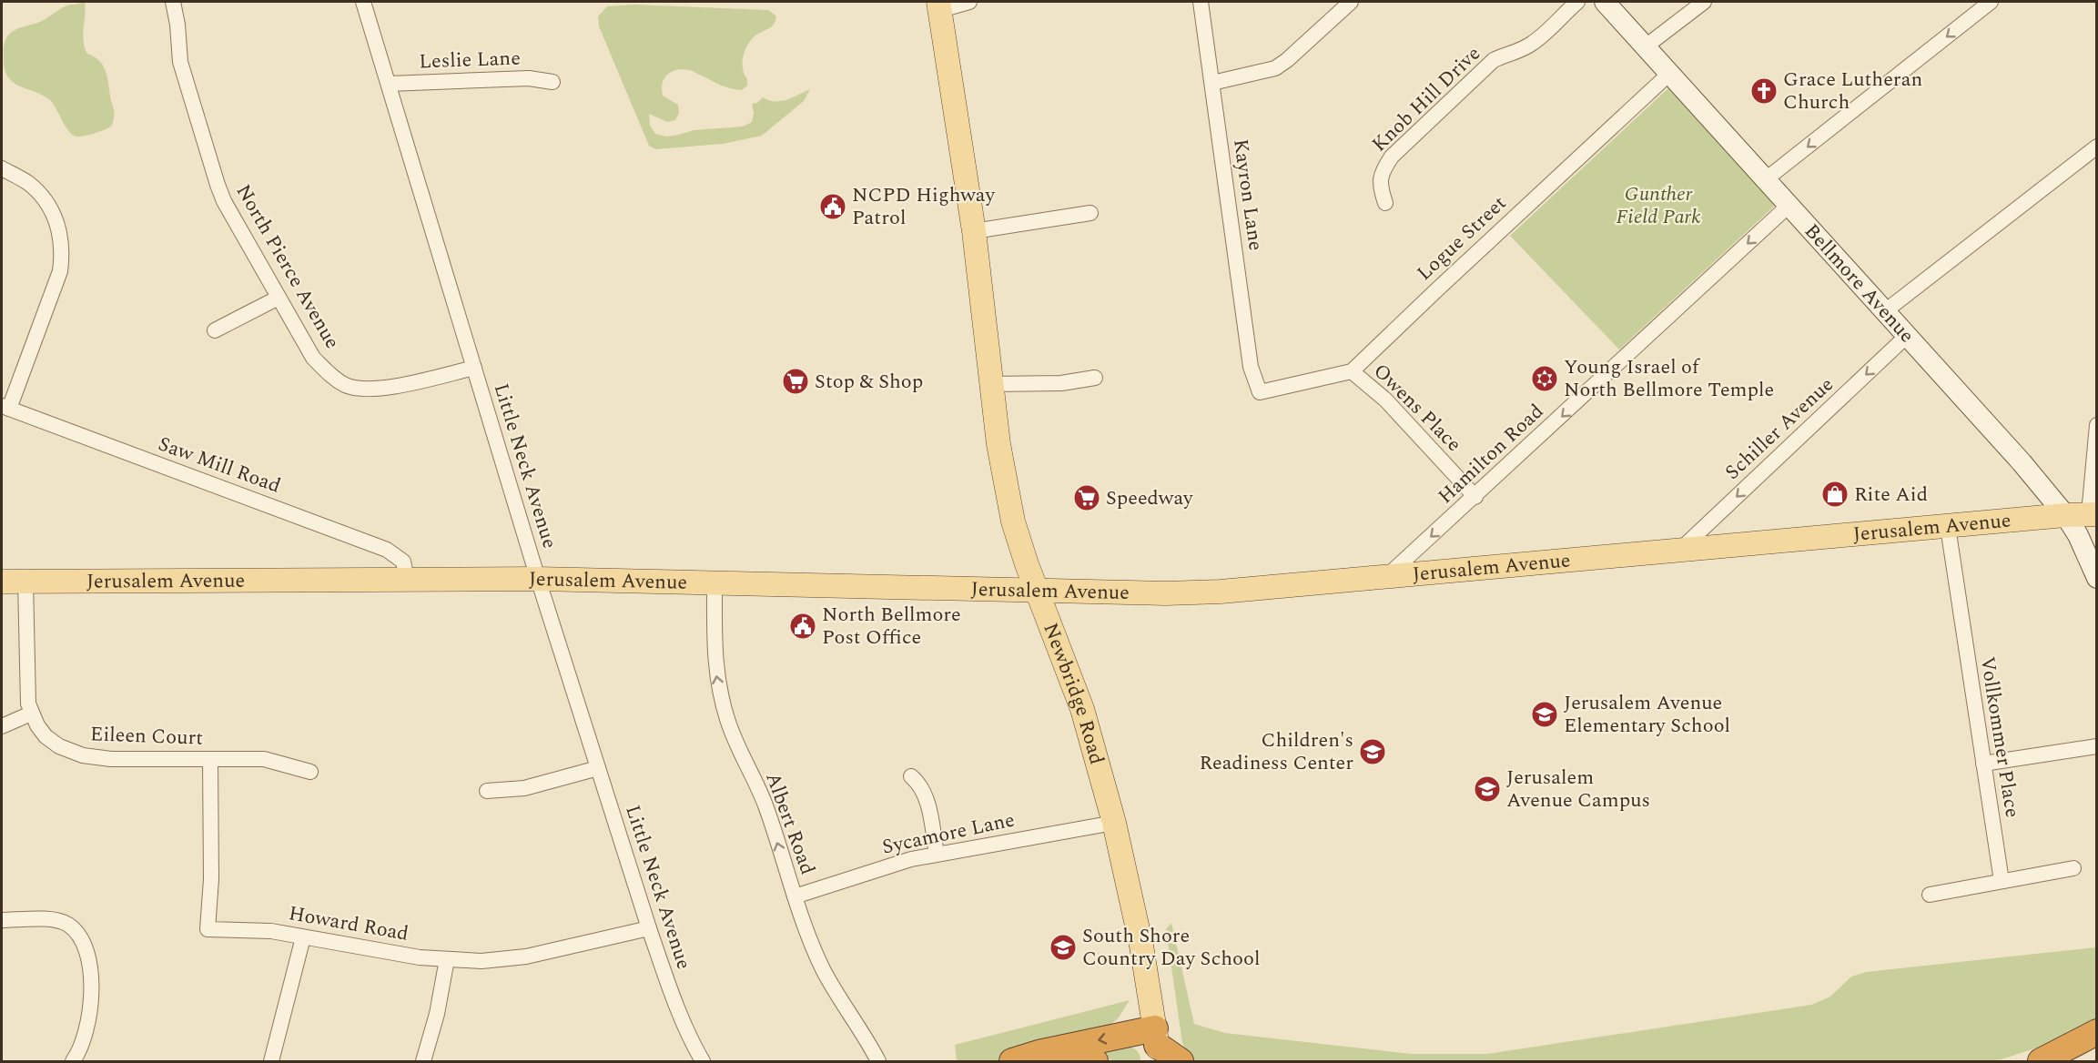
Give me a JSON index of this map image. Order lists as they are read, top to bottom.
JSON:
{
  "streets": {
    "main road": ["Bellmore Avenue", "Jerusalem Avenue", "Newbridge Road"],
    "street": [
      "Leslie Lane",
      "Knob Hill Drive",
      "Kayron Lane",
      "Logue Street",
      "North Pierce Avenue",
      "Owens Place",
      "Schiller Avenue",
      "Hamilton Road",
      "Saw Mill Road",
      "Little Neck Avenue",
      "Eileen Court",
      "Vollkommer Place",
      "Albert Road",
      "Sycamore Lane",
      "Howard Road"
    ]
  },
  "crossings": [
    ["Leslie Lane", "Little Neck Avenue"],
    ["Kayron Lane", "Logue Street"],
    ["Kayron Lane", "Owens Place"],
    ["Logue Street", "Bellmore Avenue"],
    ["Logue Street", "Owens Place"],
    ["North Pierce Avenue", "Little Neck Avenue"],
    ["Bellmore Avenue", "Schiller Avenue"],
    ["Bellmore Avenue", "Hamilton Road"],
    ["Bellmore Avenue", "Jerusalem Avenue"],
    ["Owens Place", "Hamilton Road"],
    ["Schiller Avenue", "Jerusalem Avenue"],
    ["Hamilton Road", "Jerusalem Avenue"],
    ["Saw Mill Road", "Jerusalem Avenue"],
    ["Little Neck Avenue", "Jerusalem Avenue"],
    ["Little Neck Avenue", "Howard Road"],
    ["Jerusalem Avenue", "Newbridge Road"],
    ["Jerusalem Avenue", "Eileen Court"],
    ["Jerusalem Avenue", "Vollkommer Place"],
    ["Jerusalem Avenue", "Albert Road"],
    ["Newbridge Road", "Sycamore Lane"],
    ["Eileen Court", "Howard Road"],
    ["Albert Road", "Sycamore Lane"]
  ],
  "one_way": ["Schiller Avenue", "Hamilton Road", "Albert Road"],
  "parks": ["Gunther Field Park"],
  "places": {
    "church": ["Grace Lutheran Church"],
    "public building": ["NCPD Highway Patrol", "North Bellmore Post Office"],
    "synagogue": ["Young Israel of North Bellmore Temple"],
    "supermarket": ["Stop & Shop", "Speedway"],
    "shop": ["Rite Aid"],
    "school or university": [
      "Jerusalem Avenue Elementary School",
      "Children's Readiness Center",
      "Jerusalem Avenue Campus",
      "South Shore Country Day School"
    ]
  }
}
